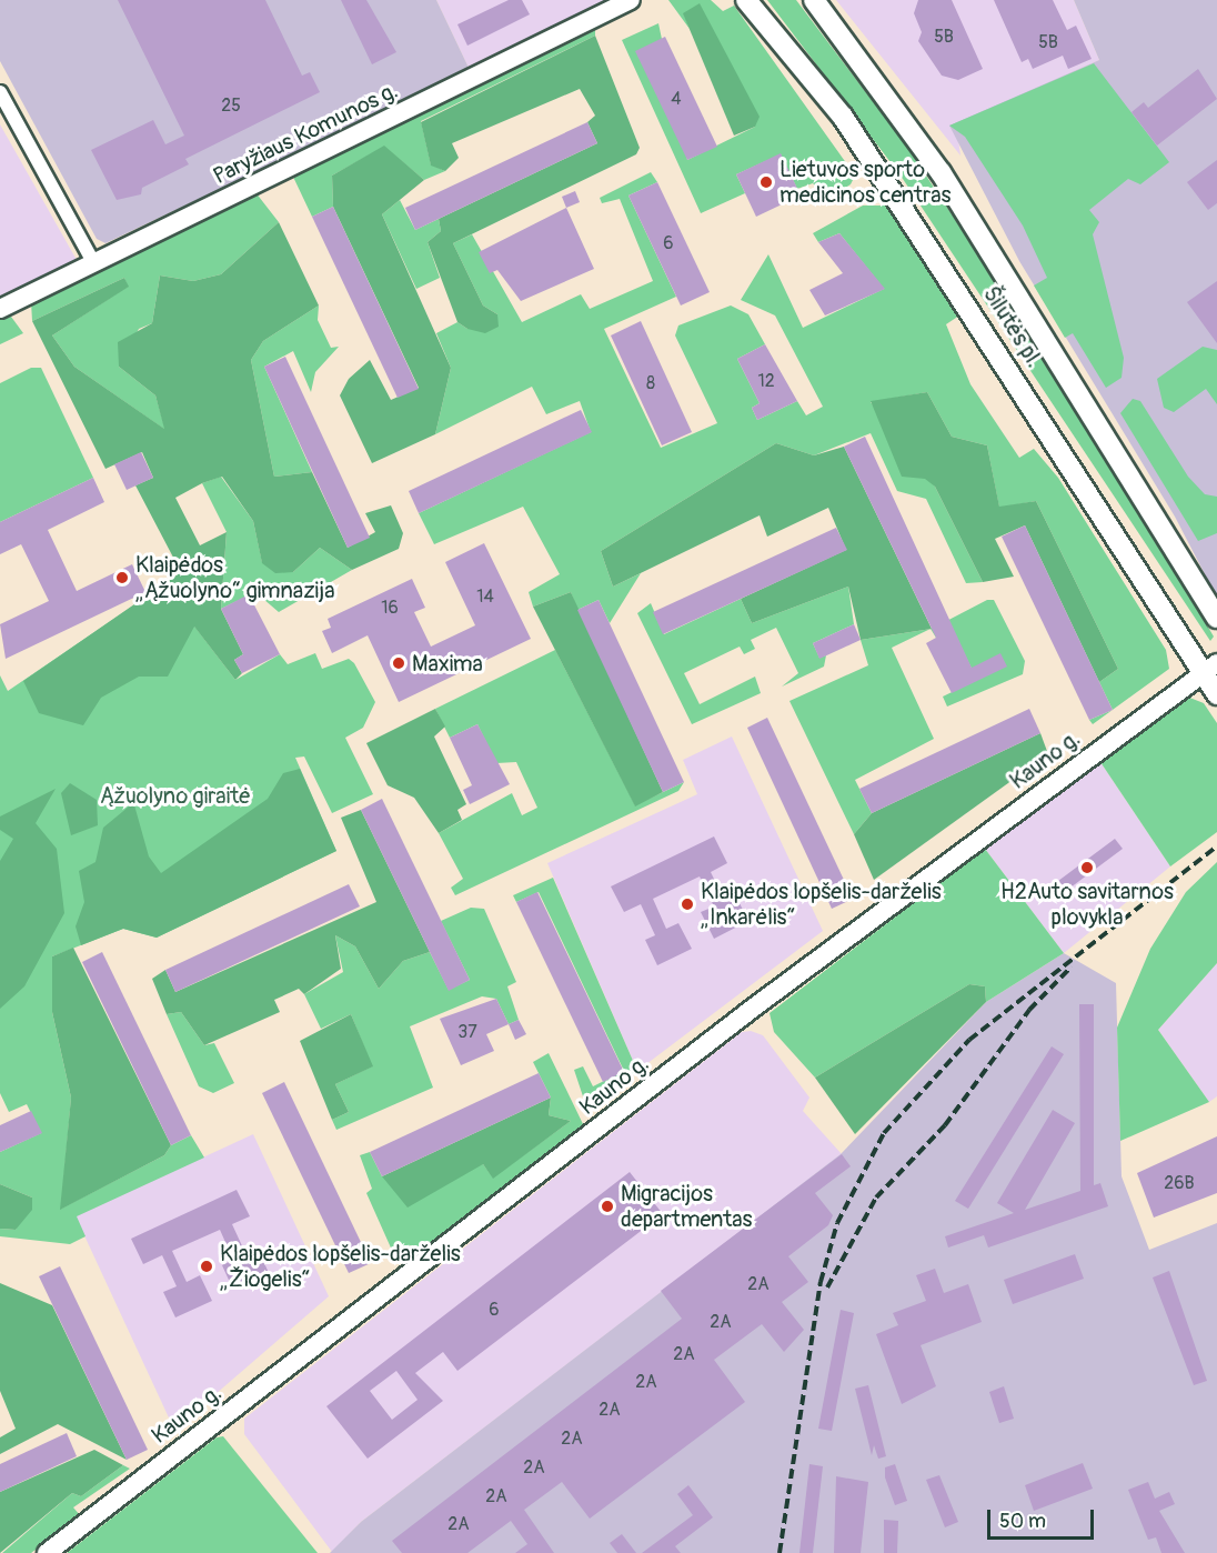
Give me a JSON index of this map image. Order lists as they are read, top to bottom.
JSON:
{
  "streets": {
    "main road": ["Paryžiaus Komunos g.", "Šilutės pl.", "Kauno g."]
  },
  "crossings": [
    ["Šilutės pl.", "Kauno g."]
  ],
  "parks": ["Ąžuolyno giraitė"],
  "places": [
    "Lietuvos sporto medicinos centras",
    "Klaipėdos „Ąžuolyno“ gimnazija",
    "Maxima",
    "H2Auto savitarnos plovykla",
    "Klaipėdos lopšelis-darželis „Inkarėlis“",
    "Migracijos departmentas",
    "Klaipėdos lopšelis-darželis „Žiogelis“"
  ],
  "house_numbers": [
    "5B",
    "5B",
    "4",
    "25",
    "6",
    "12",
    "8",
    "14",
    "16",
    "37",
    "26B",
    "2A",
    "6",
    "2A",
    "2A",
    "2A",
    "2A",
    "2A",
    "2A",
    "2A",
    "2A"
  ],
  "scale_bar": "50 m"
}
